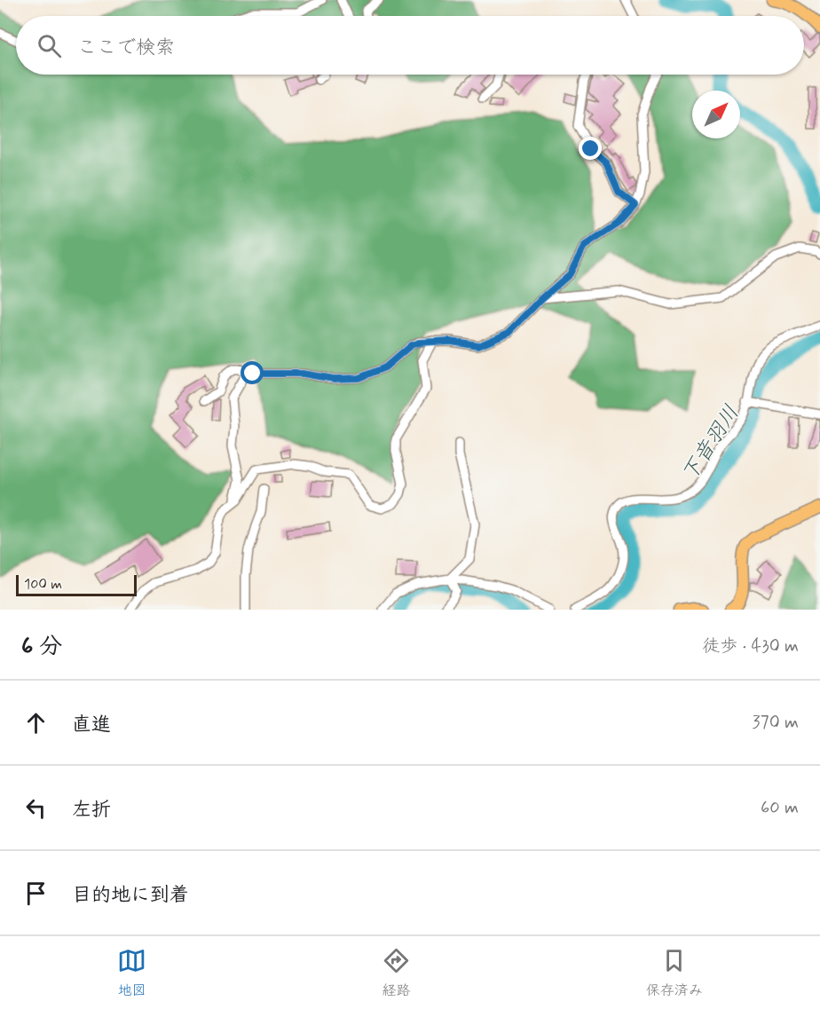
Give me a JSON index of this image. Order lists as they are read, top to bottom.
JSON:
{
  "water": ["下音羽川"],
  "scale_bar": "100 m",
  "north": "top right",
  "page": {
    "search": "ここで検索",
    "scale": "100 m",
    "heading": ["6 分", "徒歩 · 430 m"],
    "list": [
      ["直進", "370 m"],
      ["左折", "60 m"],
      "目的地に到着"
    ],
    "nav": ["地図", "経路", "保存済み"]
  }
}
